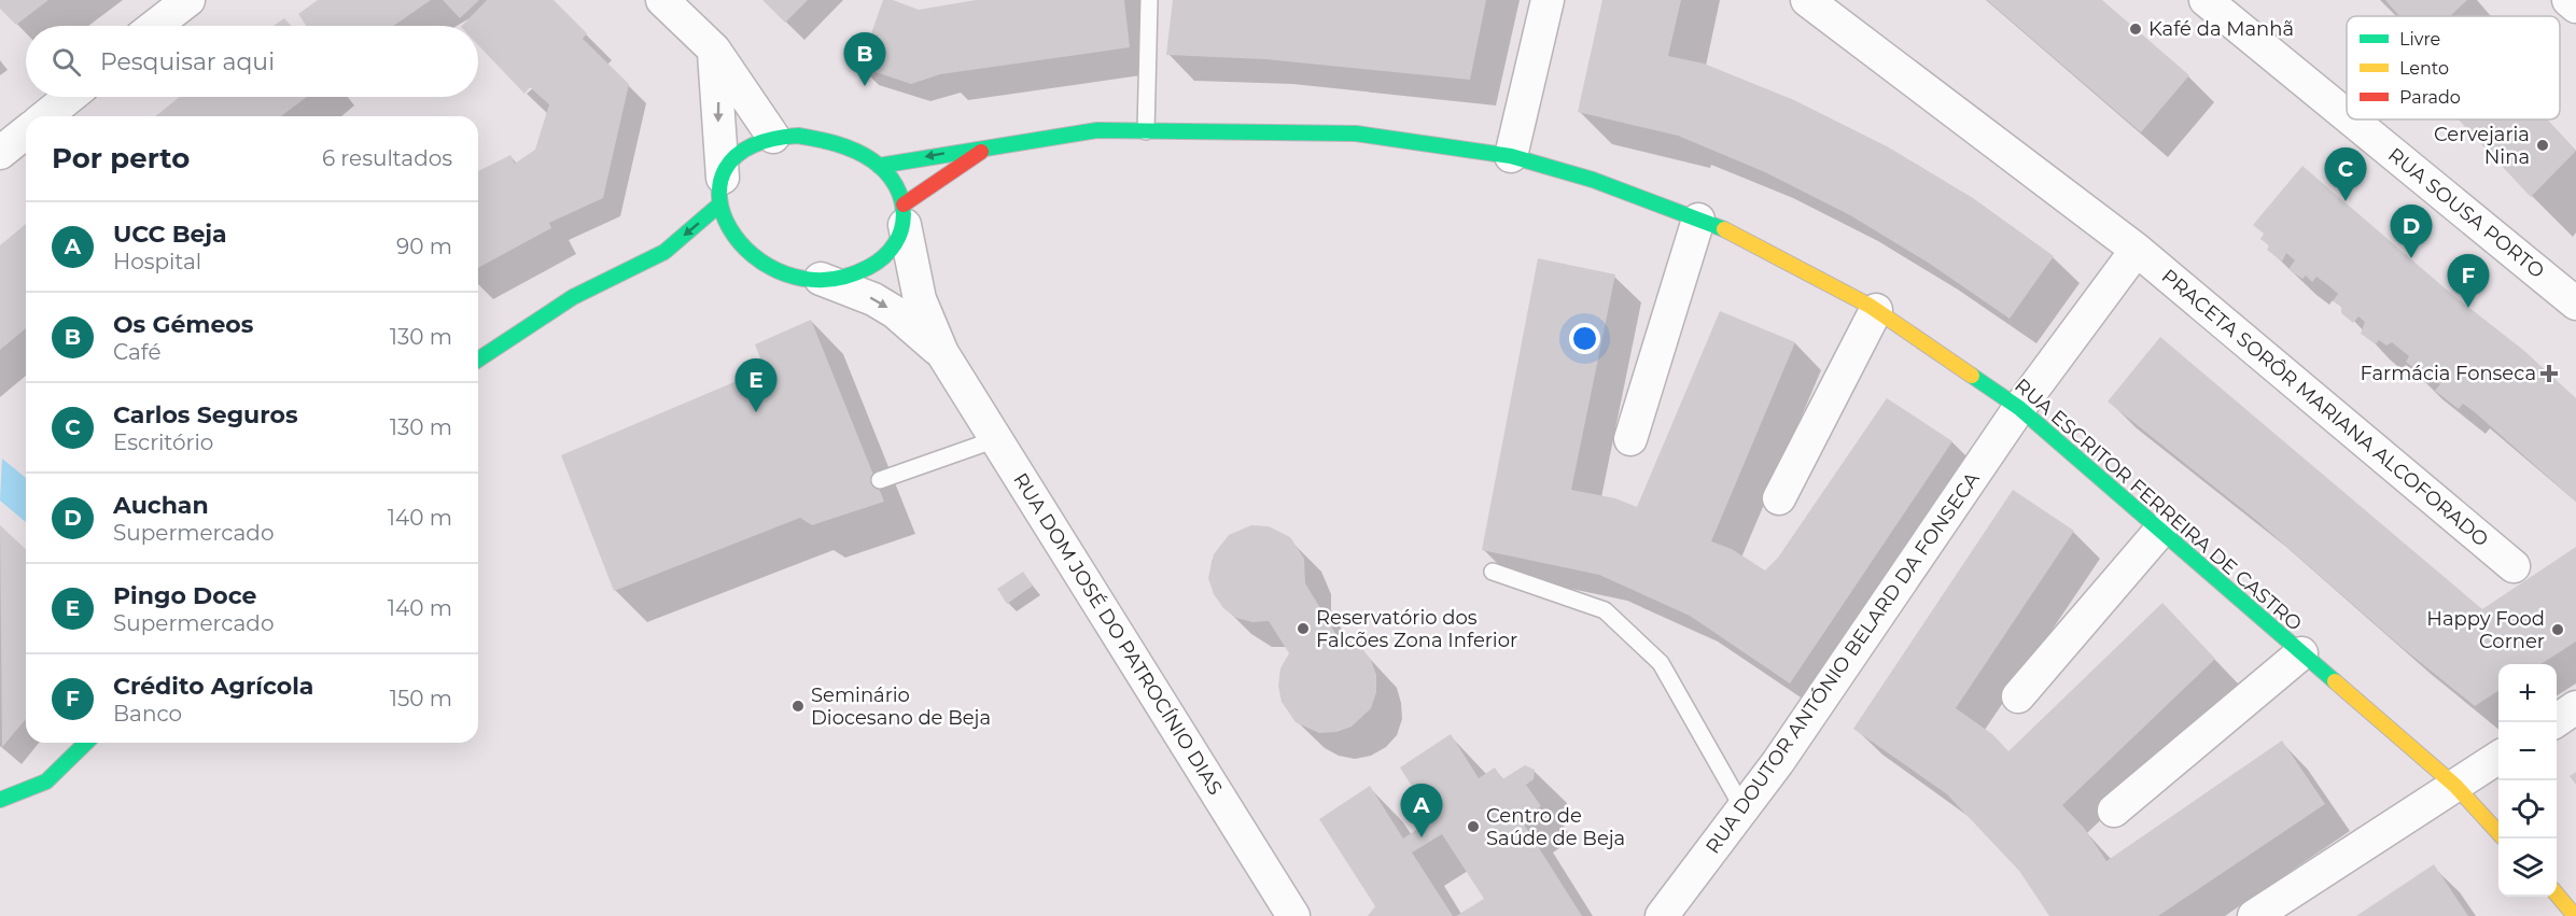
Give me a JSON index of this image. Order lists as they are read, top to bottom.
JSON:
{
  "streets": {
    "main road": ["RUA ESCRITOR FERREIRA DE CASTRO"],
    "street": [
      "RUA SOUSA PORTO",
      "PRACETA SORÔR MARIANA ALCOFORADO",
      "RUA DOM JOSÉ DO PATROCÍNIO DIAS",
      "RUA DOUTOR ANTÓNIO BELARD DA FONSECA"
    ]
  },
  "crossings": [
    ["RUA ESCRITOR FERREIRA DE CASTRO", "RUA DOM JOSÉ DO PATROCÍNIO DIAS"],
    ["RUA ESCRITOR FERREIRA DE CASTRO", "RUA DOUTOR ANTÓNIO BELARD DA FONSECA"]
  ],
  "places": {
    "other": [
      "Kafé da Manhã",
      "Cervejaria Nina",
      "Reservatório dos Falcões Zona Inferior",
      "Happy Food Corner",
      "Seminário Diocesano de Beja",
      "Centro de Saúde de Beja"
    ],
    "health": ["Farmácia Fonseca"]
  },
  "legend": ["Livre", "Lento", "Parado"],
  "page": {
    "search": "Pesquisar aqui",
    "pins": [
      "B",
      "C",
      "D",
      "F",
      "E",
      "A"
    ],
    "heading": ["Por perto", "6 resultados"],
    "list": [
      {
        "mark": "A",
        "name": "UCC Beja",
        "note": "Hospital",
        "value": "90 m"
      },
      {
        "mark": "B",
        "name": "Os Gémeos",
        "note": "Café",
        "value": "130 m"
      },
      {
        "mark": "C",
        "name": "Carlos Seguros",
        "note": "Escritório",
        "value": "130 m"
      },
      {
        "mark": "D",
        "name": "Auchan",
        "note": "Supermercado",
        "value": "140 m"
      },
      {
        "mark": "E",
        "name": "Pingo Doce",
        "note": "Supermercado",
        "value": "140 m"
      },
      {
        "mark": "F",
        "name": "Crédito Agrícola",
        "note": "Banco",
        "value": "150 m"
      }
    ],
    "map_buttons": ["+", "−"]
  }
}
